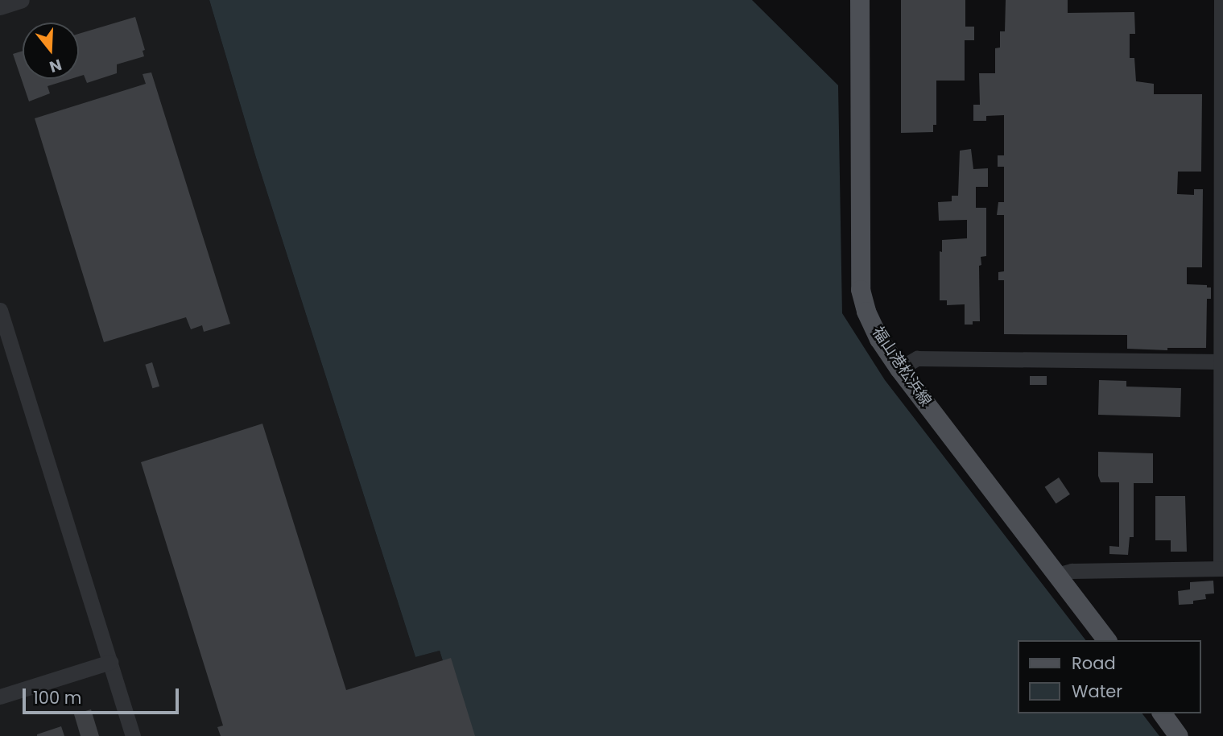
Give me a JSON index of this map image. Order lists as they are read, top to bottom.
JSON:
{
  "streets": {
    "main road": ["福山港松浜線"]
  },
  "legend": ["Road", "Water"],
  "scale_bar": "100 m",
  "north": "bottom"
}
